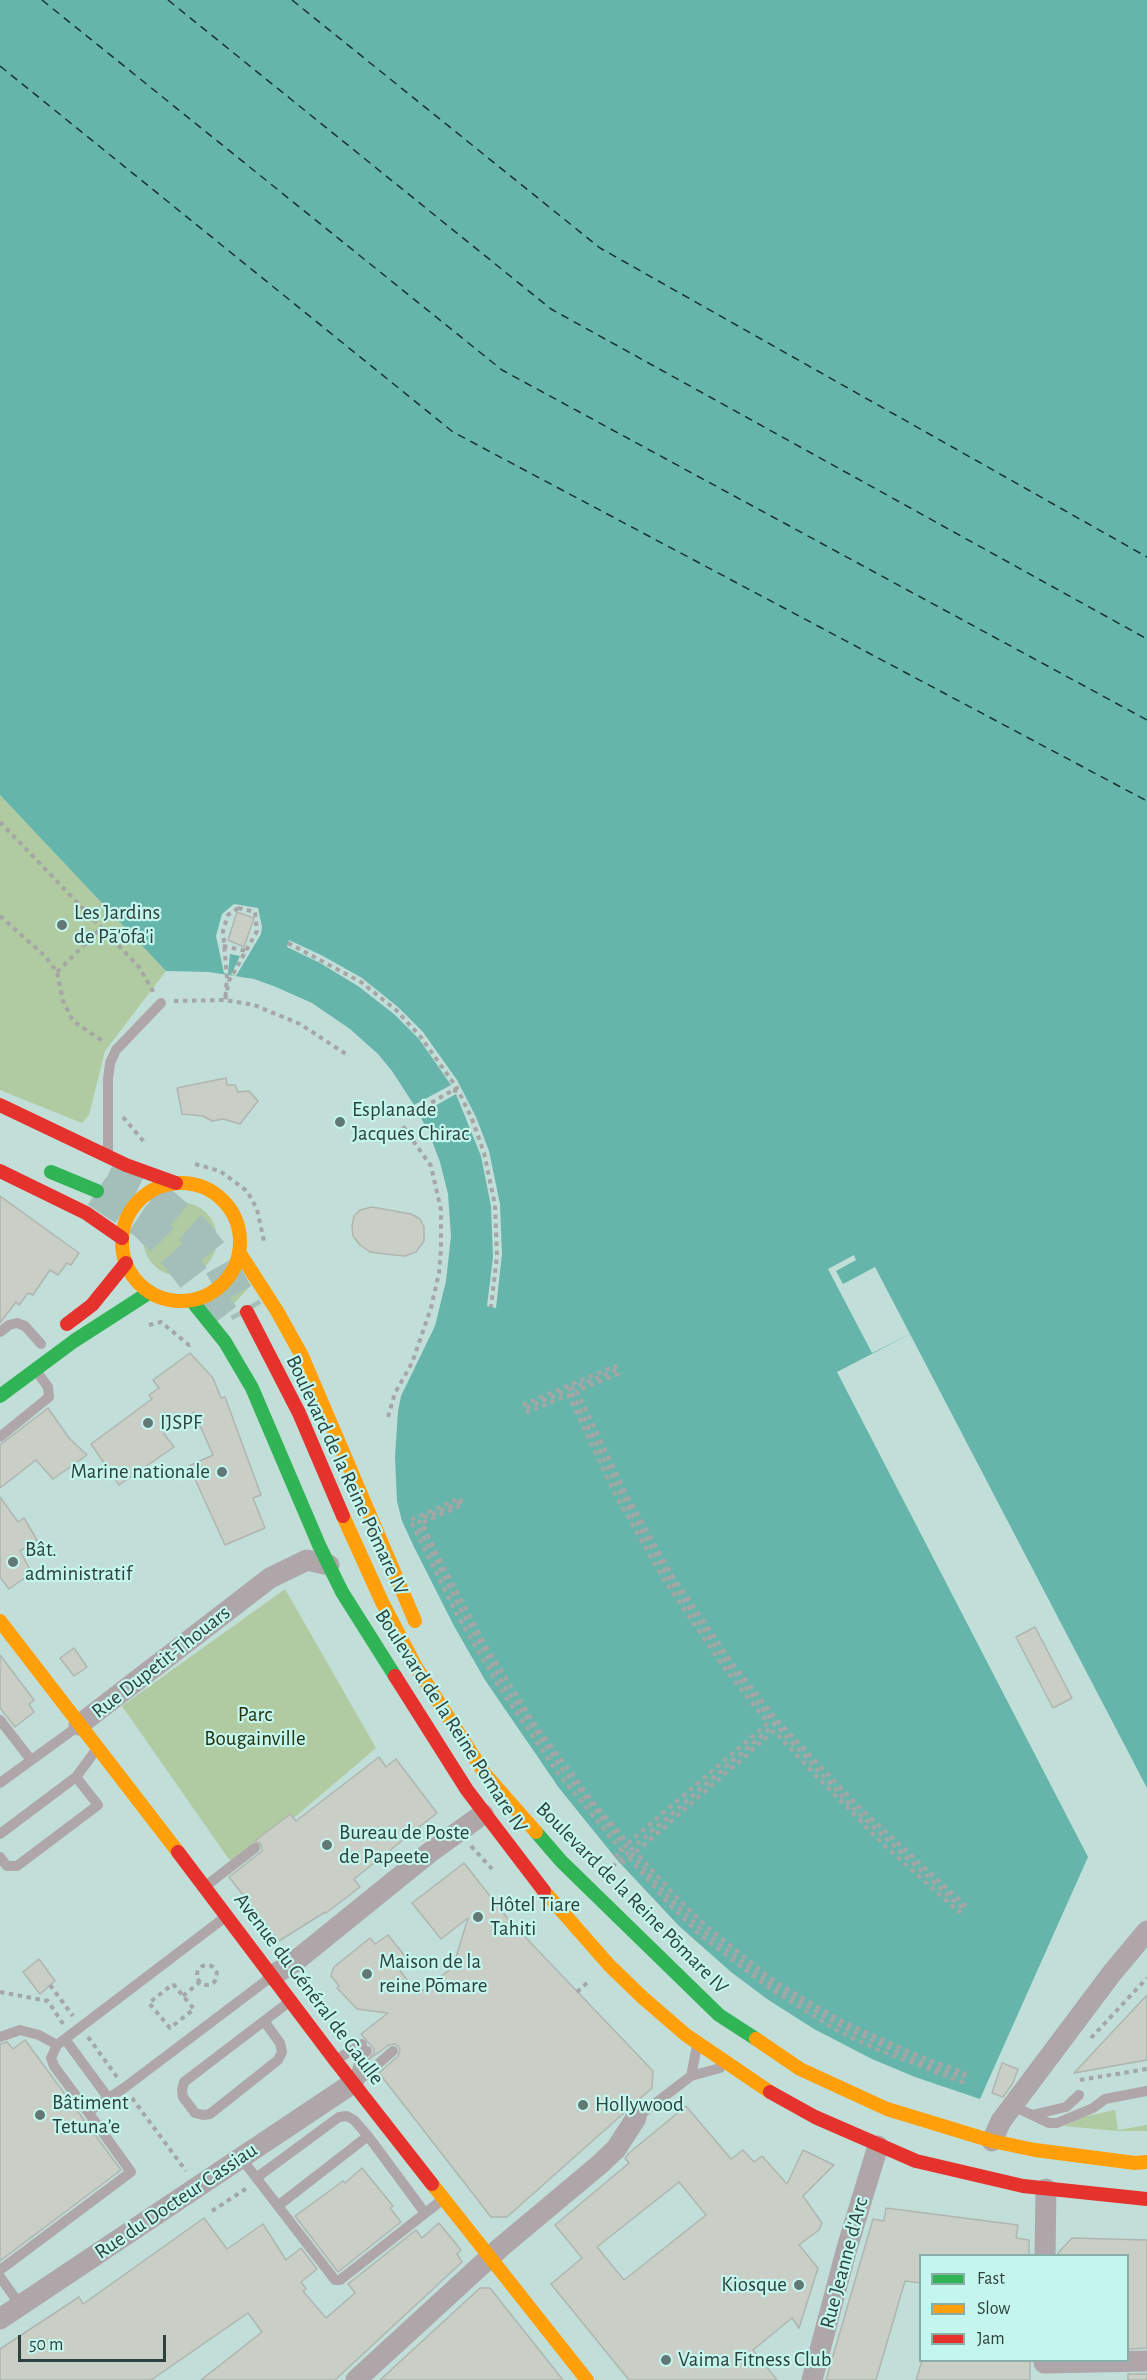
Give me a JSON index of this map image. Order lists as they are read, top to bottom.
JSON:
{
  "streets": {
    "main road": ["Boulevard de la Reine Pōmare IV", "Boulevard de la Reine Pomare IV", "Avenue du Général de Gaulle"],
    "street": ["Rue Dupetit-Thouars", "Rue du Docteur Cassiau", "Rue Jeanne d'Arc"]
  },
  "crossings": [
    ["Boulevard de la Reine Pōmare IV", "Boulevard de la Reine Pomare IV"],
    ["Rue Dupetit-Thouars", "Boulevard de la Reine Pomare IV"],
    ["Rue Dupetit-Thouars", "Avenue du Général de Gaulle"],
    ["Boulevard de la Reine Pomare IV", "Rue Jeanne d'Arc"],
    ["Avenue du Général de Gaulle", "Rue du Docteur Cassiau"]
  ],
  "parks": ["Parc Bougainville"],
  "places": [
    "Les Jardins de Pā'ōfa'i",
    "Esplanade Jacques Chirac",
    "IJSPF",
    "Marine nationale",
    "Bât. administratif",
    "Bureau de Poste de Papeete",
    "Hôtel Tiare Tahiti",
    "Maison de la reine Pōmare",
    "Hollywood",
    "Bâtiment Tetuna’e",
    "Kiosque",
    "Vaima Fitness Club"
  ],
  "legend": ["Fast", "Slow", "Jam"],
  "scale_bar": "50 m"
}
